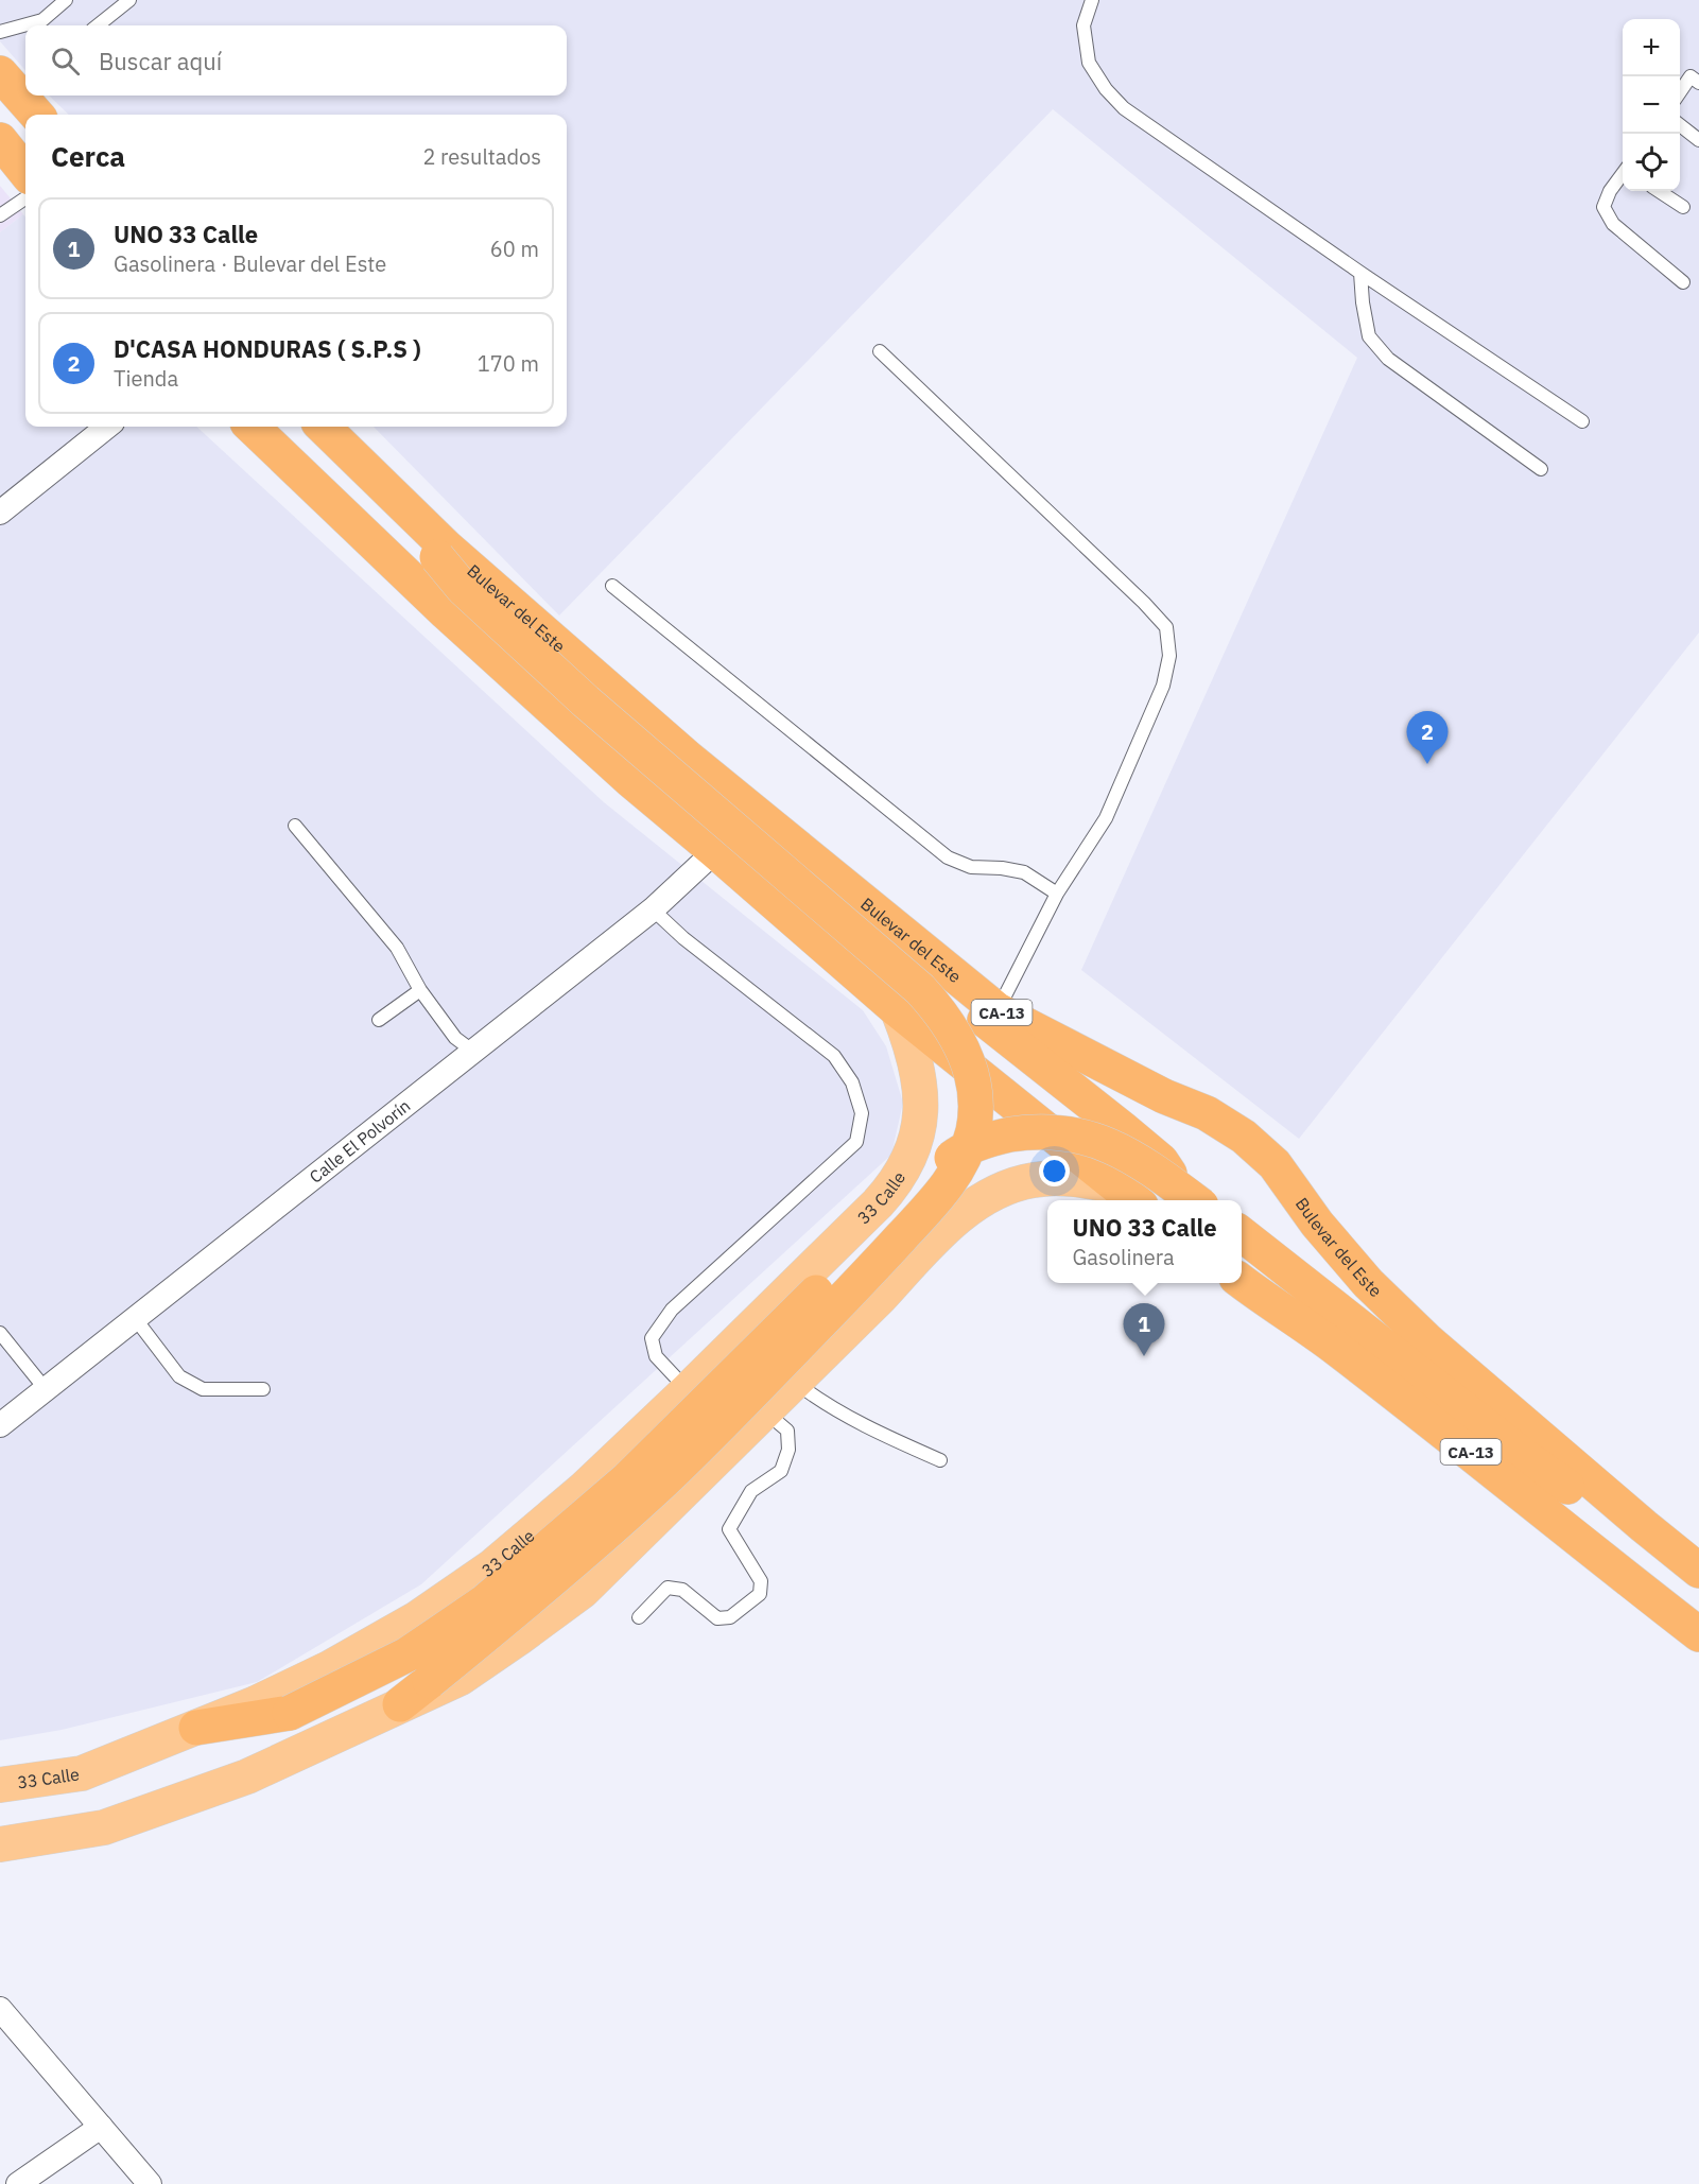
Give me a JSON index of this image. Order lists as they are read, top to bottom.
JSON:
{
  "streets": {
    "highway": ["Bulevar del Este", "CA-13"],
    "main road": ["33 Calle"],
    "street": ["Calle El Polvorín"]
  },
  "page": {
    "map_buttons": ["+", "−"],
    "search": "Buscar aquí",
    "heading": ["Cerca", "2 resultados"],
    "list": [
      {
        "mark": "1",
        "name": "UNO 33 Calle",
        "note": "Gasolinera · Bulevar del Este",
        "value": "60 m"
      },
      {
        "mark": "2",
        "name": "D'CASA HONDURAS ( S.P.S )",
        "note": "Tienda",
        "value": "170 m"
      }
    ],
    "pins": ["2", "1"],
    "popup": ["UNO 33 Calle", "Gasolinera"]
  }
}
